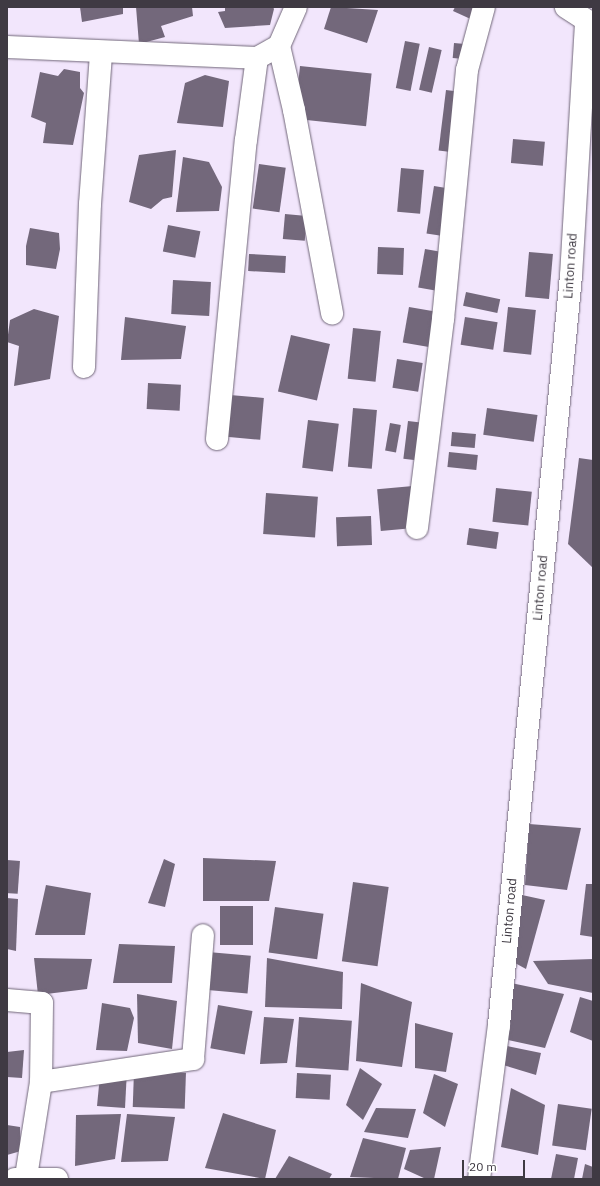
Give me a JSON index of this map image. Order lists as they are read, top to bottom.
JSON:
{
  "streets": {
    "street": ["Linton road"]
  },
  "scale_bar": "20 m"
}
